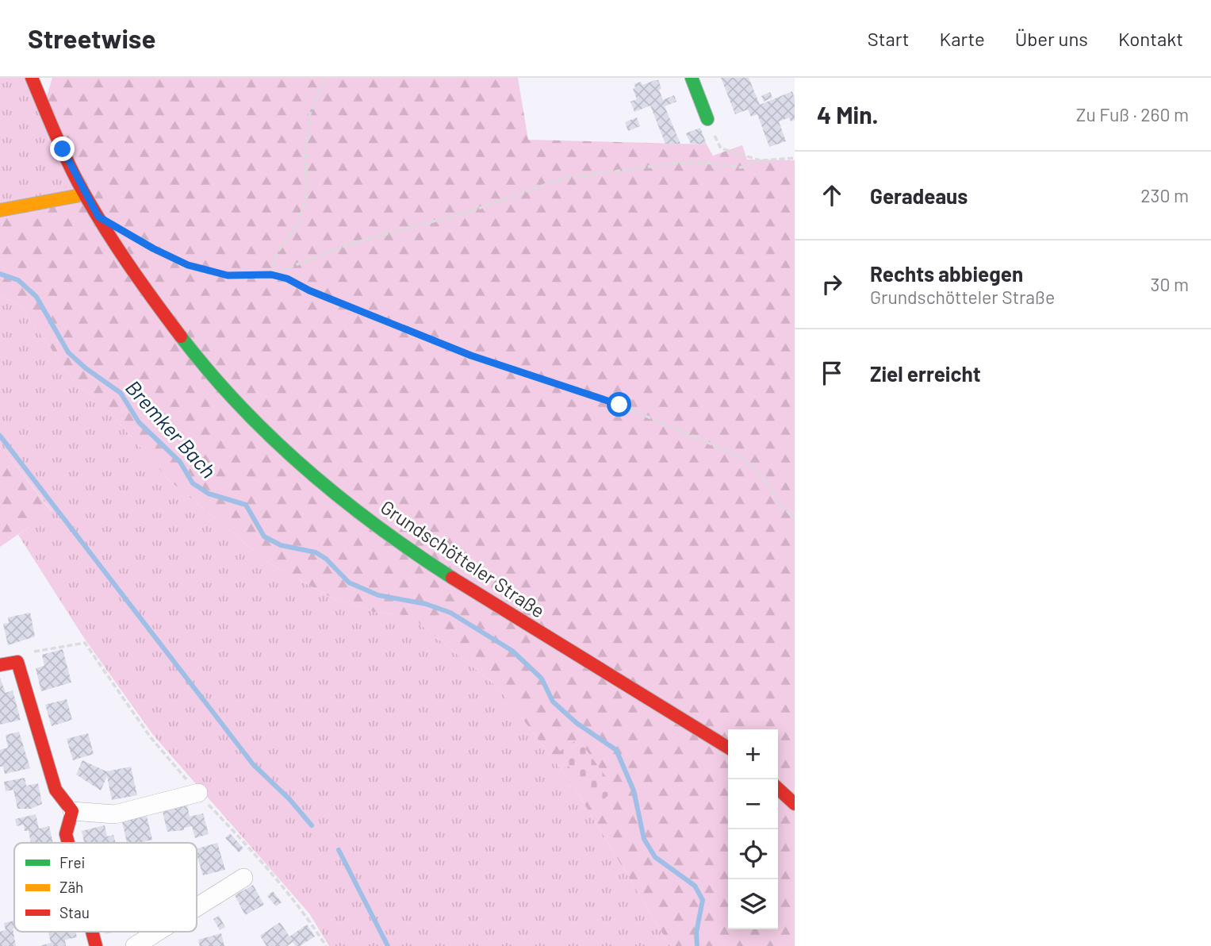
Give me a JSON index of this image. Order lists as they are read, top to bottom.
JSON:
{
  "streets": {
    "main road": ["Grundschötteler Straße"]
  },
  "water": ["Bremker Bach"],
  "legend": ["Frei", "Zäh", "Stau"],
  "page": {
    "header": "Streetwise",
    "nav": [
      "Start",
      "Karte",
      "Über uns",
      "Kontakt"
    ],
    "heading": ["4 Min.", "Zu Fuß · 260 m"],
    "list": [
      ["Geradeaus", "230 m"],
      ["Rechts abbiegen", "Grundschötteler Straße", "30 m"],
      "Ziel erreicht"
    ],
    "map_buttons": ["+", "−"]
  }
}
